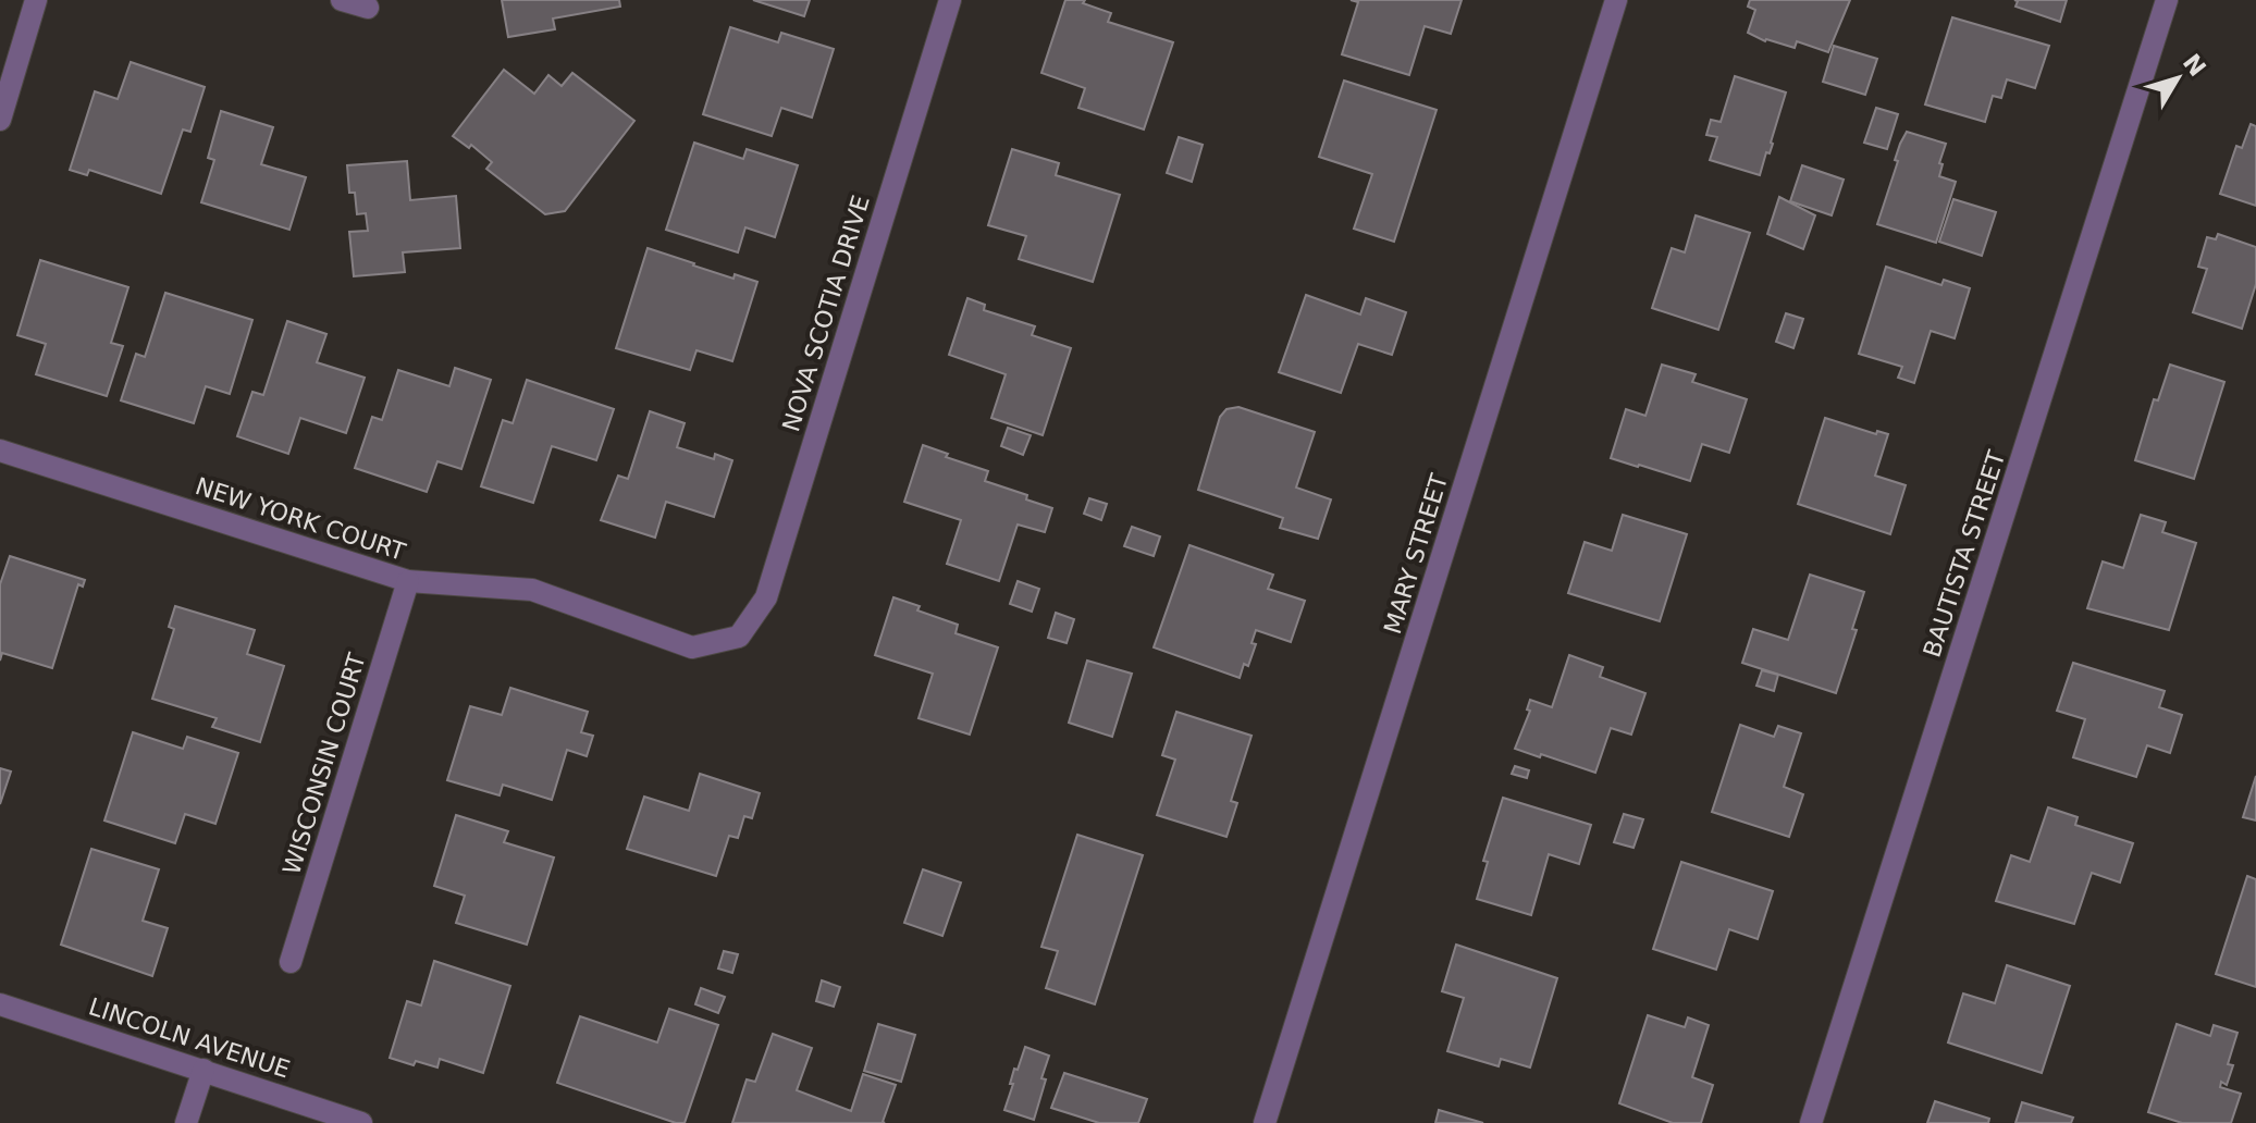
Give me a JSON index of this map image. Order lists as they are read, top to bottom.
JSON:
{
  "streets": {
    "street": [
      "NOVA SCOTIA DRIVE",
      "NEW YORK COURT",
      "MARY STREET",
      "BAUTISTA STREET",
      "WISCONSIN COURT",
      "LINCOLN AVENUE"
    ]
  },
  "crossings": [
    ["NOVA SCOTIA DRIVE", "NEW YORK COURT"],
    ["NEW YORK COURT", "WISCONSIN COURT"]
  ],
  "north": "top right"
}
